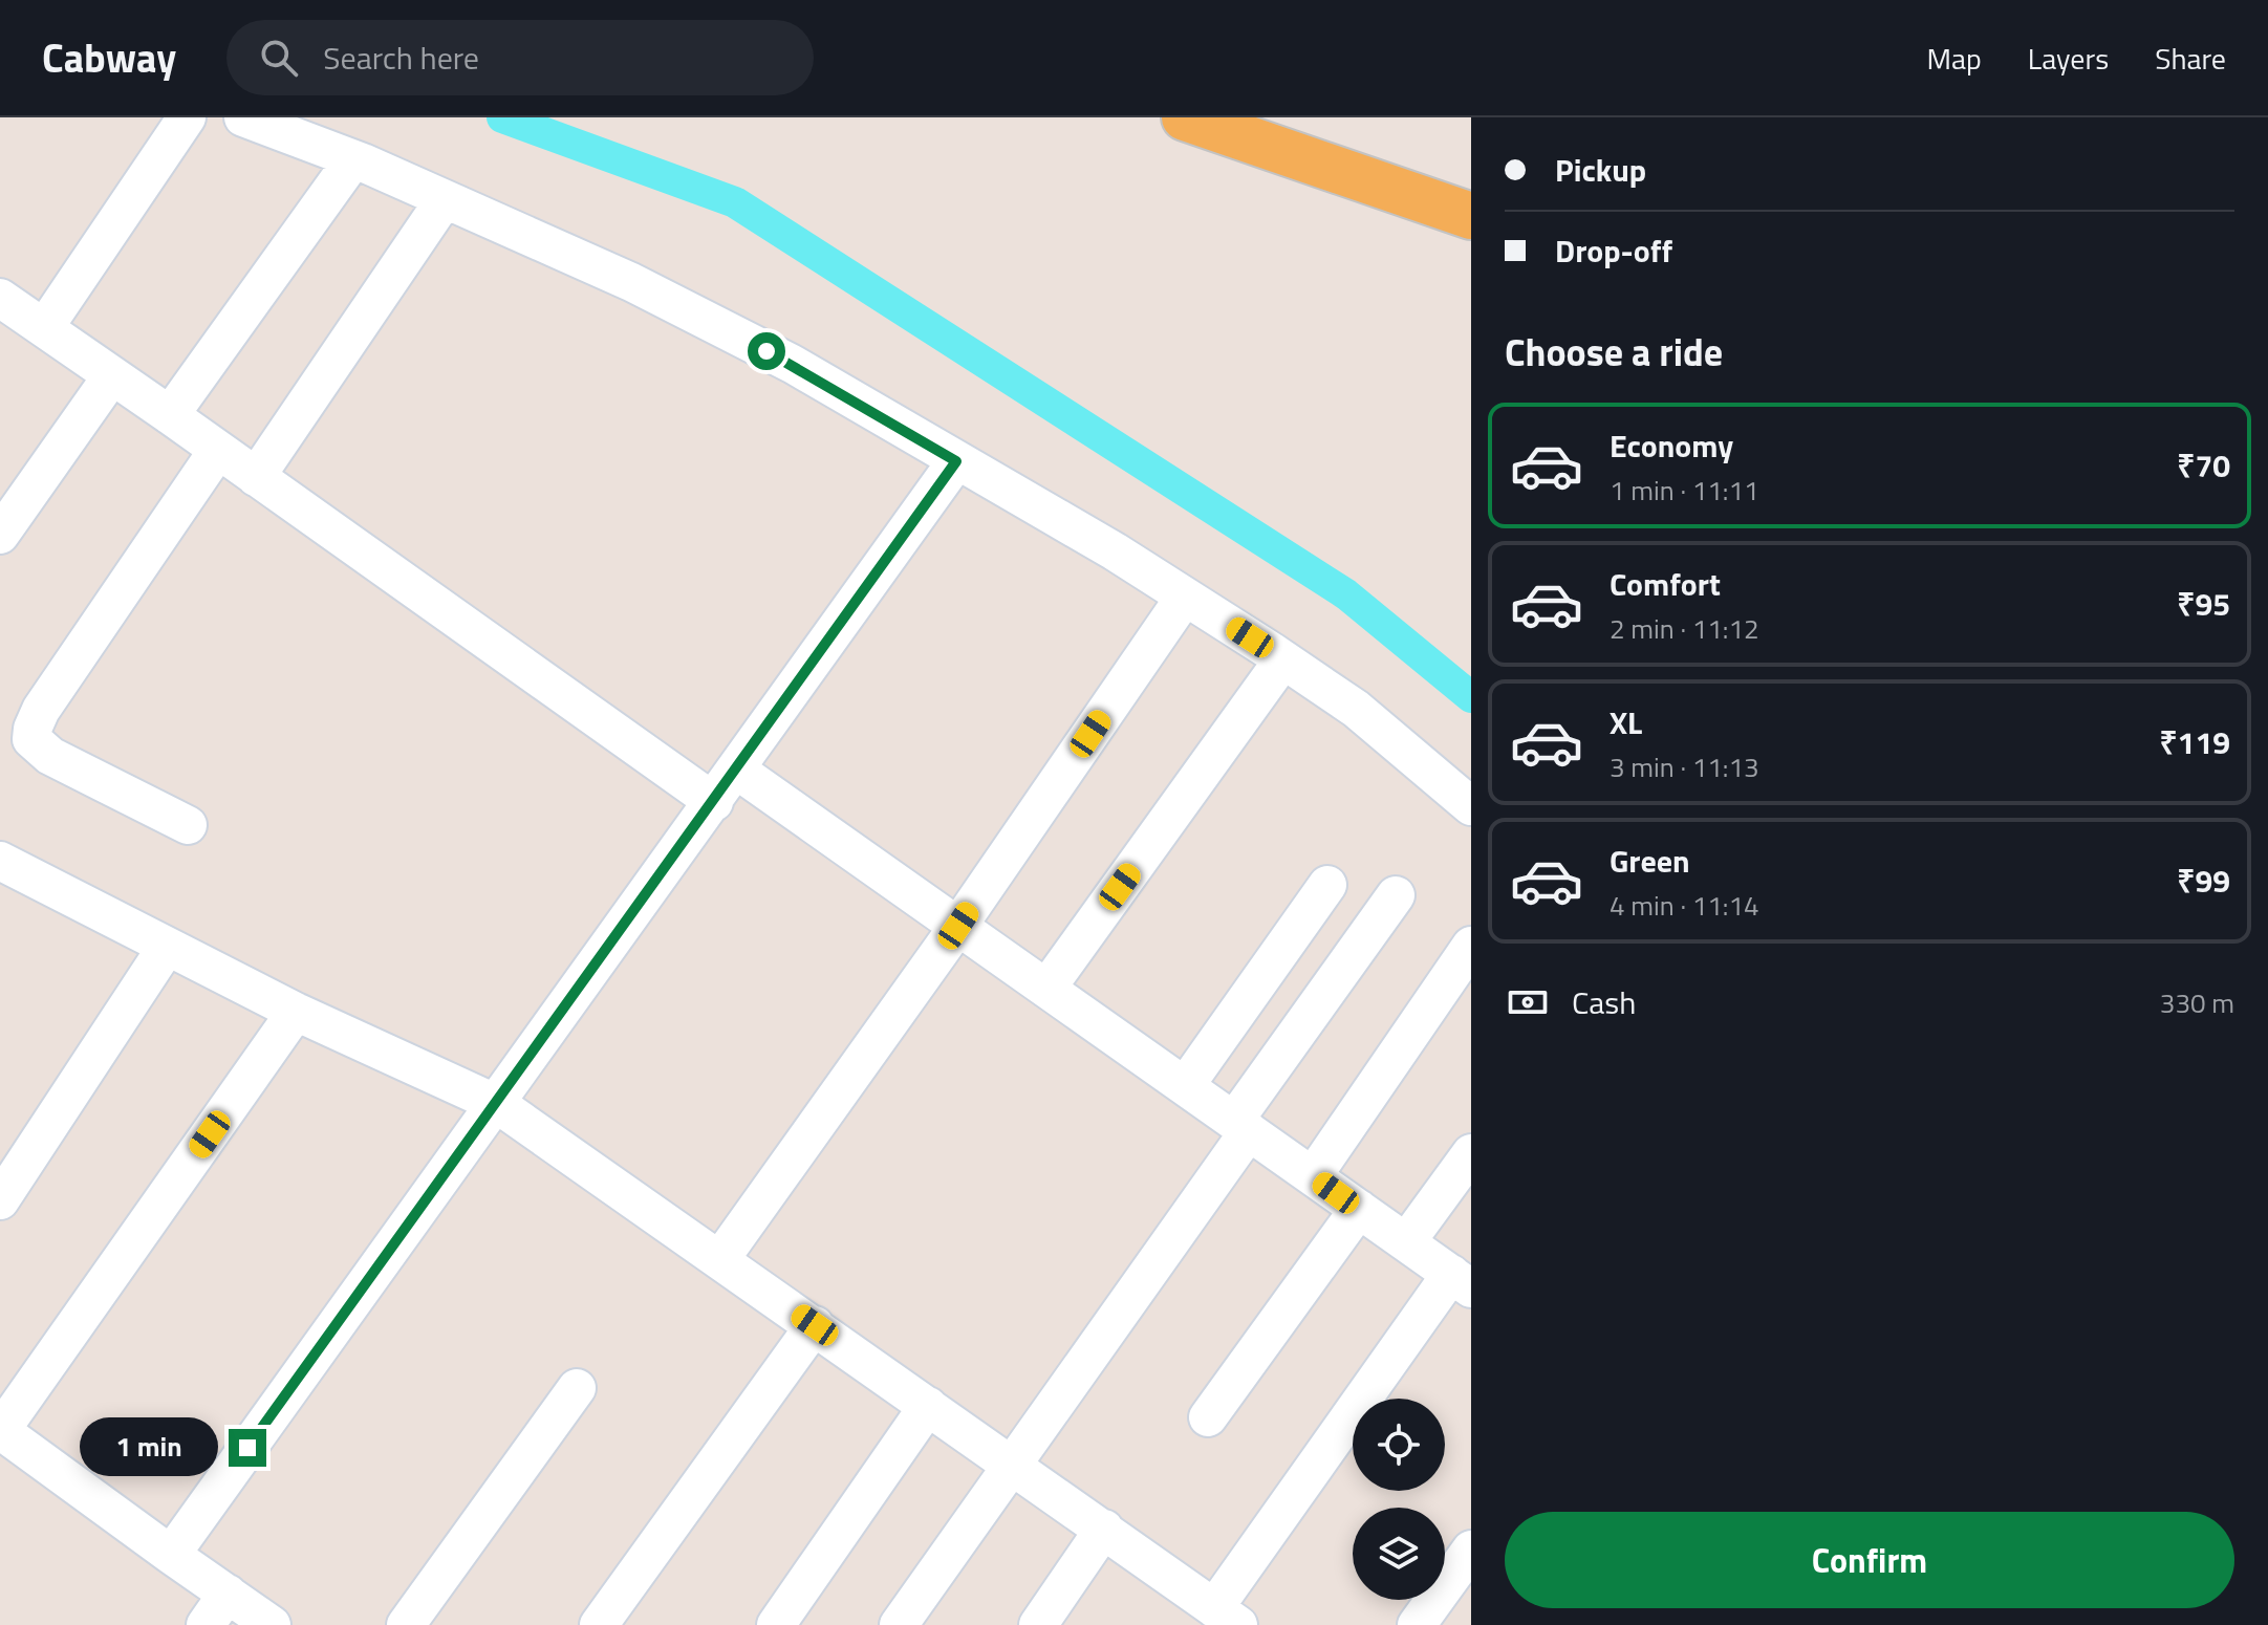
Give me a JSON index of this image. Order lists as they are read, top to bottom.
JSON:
{
  "page": {
    "header": "Cabway",
    "search": "Search here",
    "nav": ["Map", "Layers", "Share"],
    "banner": ["Pickup", "Drop-off"],
    "heading": "Choose a ride",
    "list": [
      {
        "name": "Economy",
        "note": "1 min · 11:11",
        "value": "₹70"
      },
      {
        "name": "Comfort",
        "note": "2 min · 11:12",
        "value": "₹95"
      },
      {
        "name": "XL",
        "note": "3 min · 11:13",
        "value": "₹119"
      },
      {
        "name": "Green",
        "note": "4 min · 11:14",
        "value": "₹99"
      }
    ],
    "pay": ["Cash", "330 m"],
    "bubble": "1 min",
    "buttons": "Confirm"
  }
}
